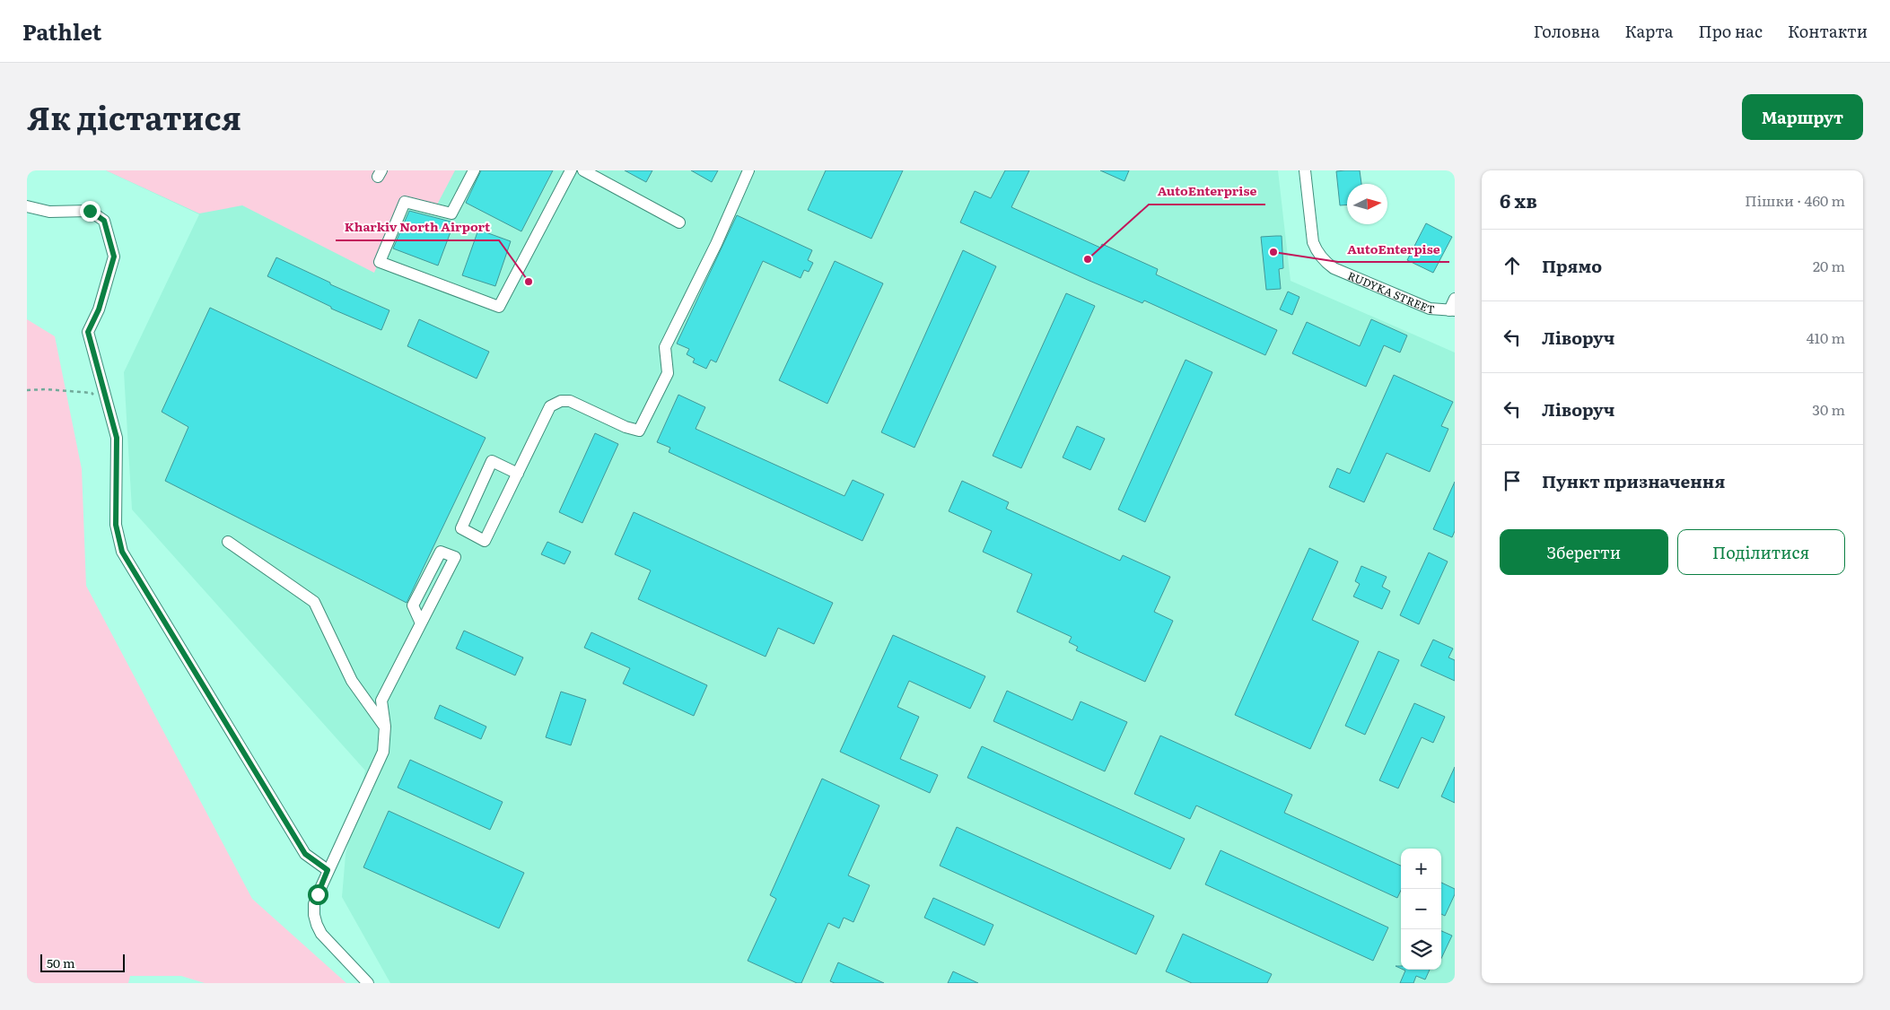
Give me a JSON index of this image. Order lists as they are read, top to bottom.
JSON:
{
  "streets": {
    "street": ["RUDYKA STREET"]
  },
  "places": ["AutoEnterpise", "AutoEnterprise", "Kharkiv North Airport"],
  "scale_bar": "50 m",
  "north": "right",
  "page": {
    "header": "Pathlet",
    "nav": [
      "Головна",
      "Карта",
      "Про нас",
      "Контакти"
    ],
    "title": "Як дістатися",
    "buttons": [
      "Маршрут",
      ["Зберегти", "Поділитися"]
    ],
    "heading": ["6 хв", "Пішки · 460 m"],
    "list": [
      ["Прямо", "20 m"],
      ["Ліворуч", "410 m"],
      ["Ліворуч", "30 m"],
      "Пункт призначення"
    ],
    "map_buttons": ["+", "−"],
    "scale": "50 m"
  }
}
